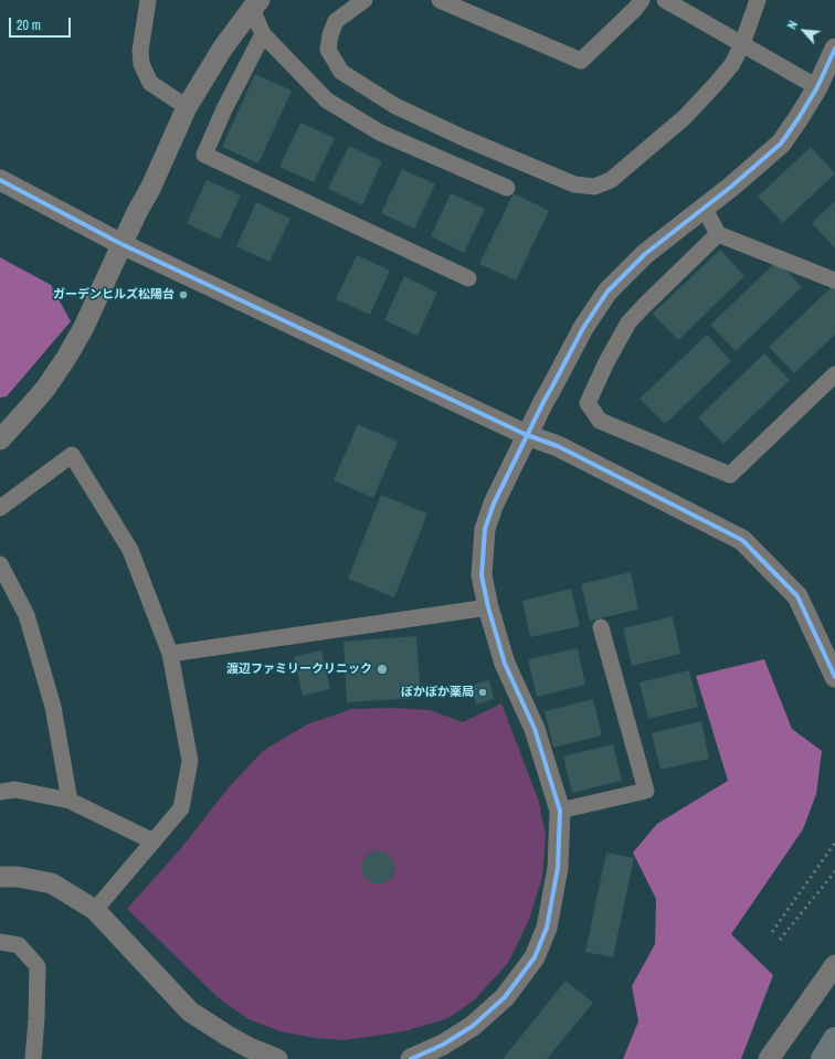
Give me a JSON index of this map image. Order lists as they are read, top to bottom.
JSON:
{
  "places": ["ガーデンヒルズ松陽台", "渡辺ファミリークリニック", "ぽかぽか薬局"],
  "scale_bar": "20 m",
  "north": "top left"
}
